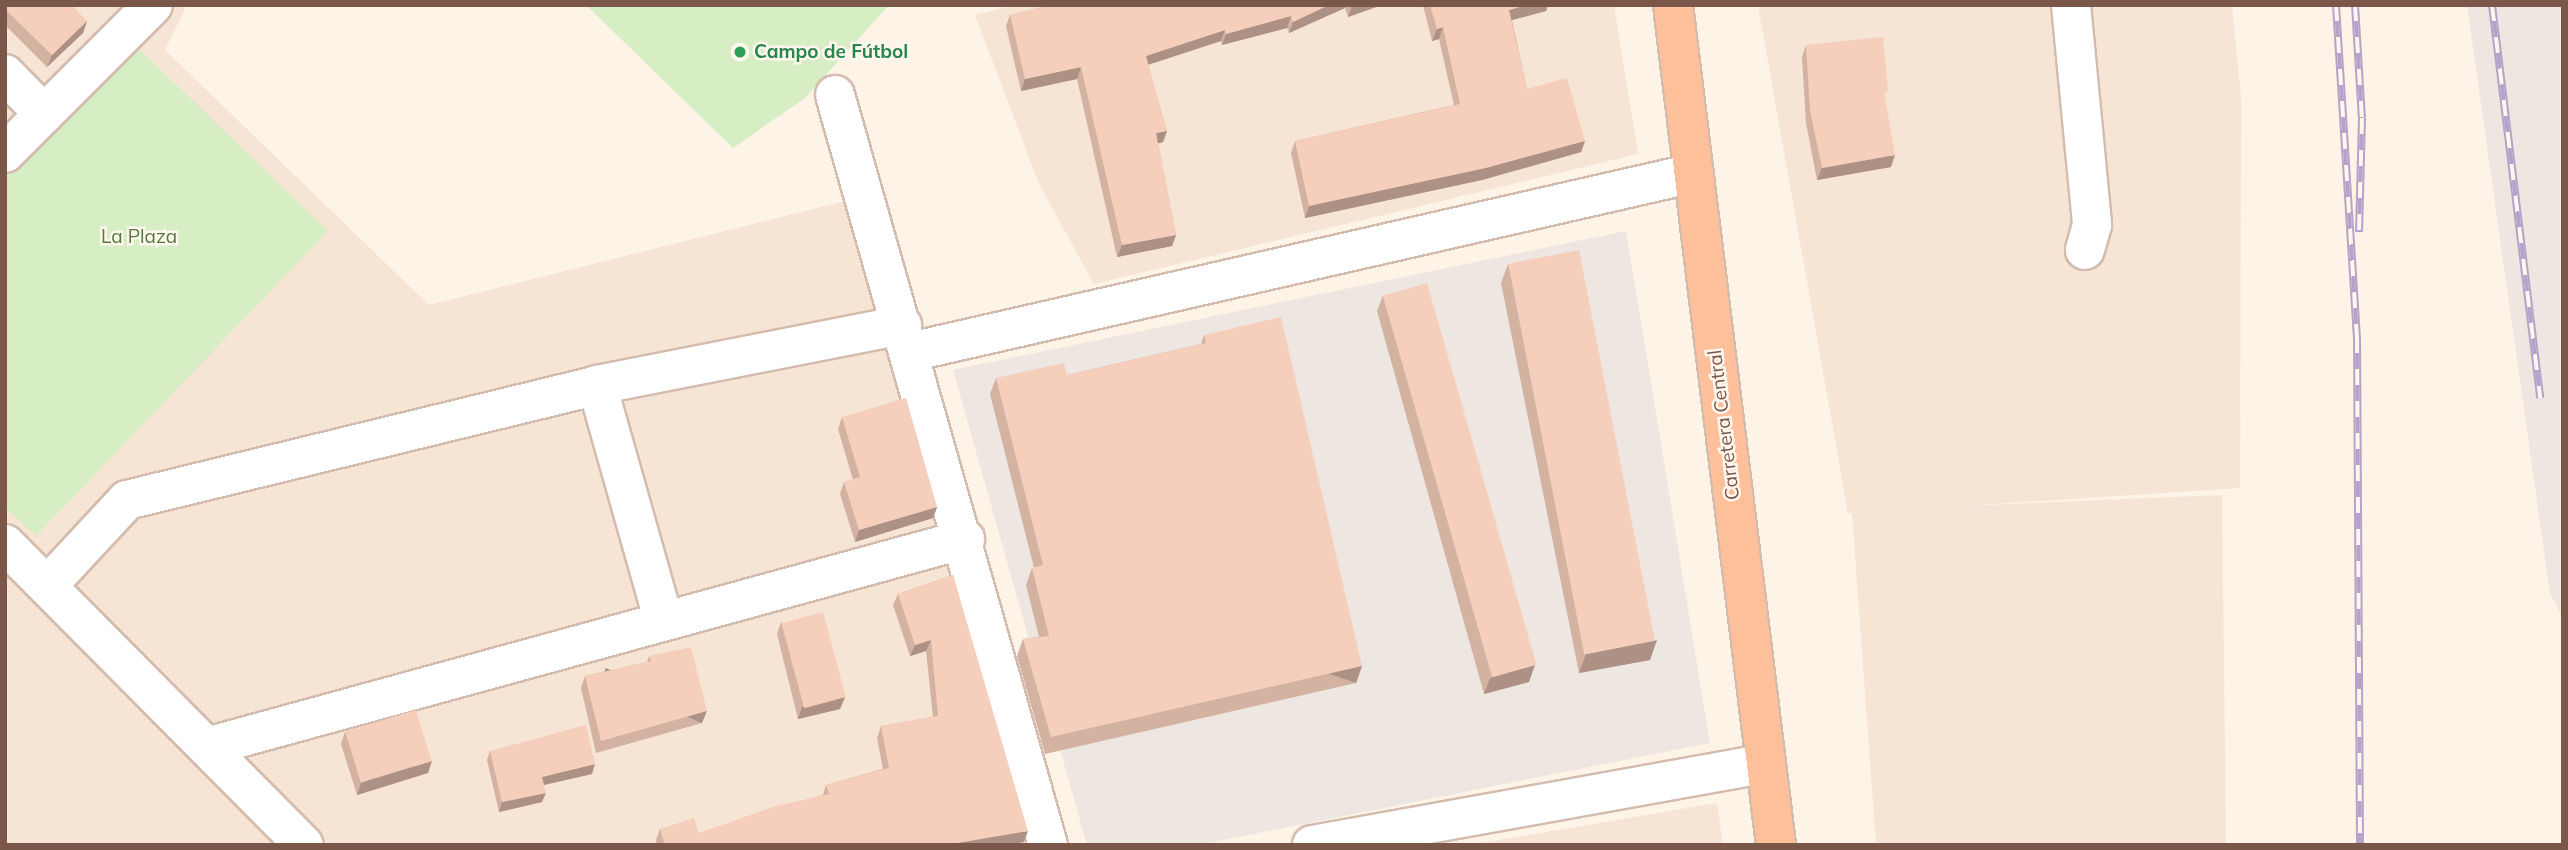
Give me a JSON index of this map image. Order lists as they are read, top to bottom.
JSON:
{
  "streets": {
    "highway": ["Carretera Central"]
  },
  "parks": ["La Plaza"],
  "places": ["Campo de Fútbol"]
}
